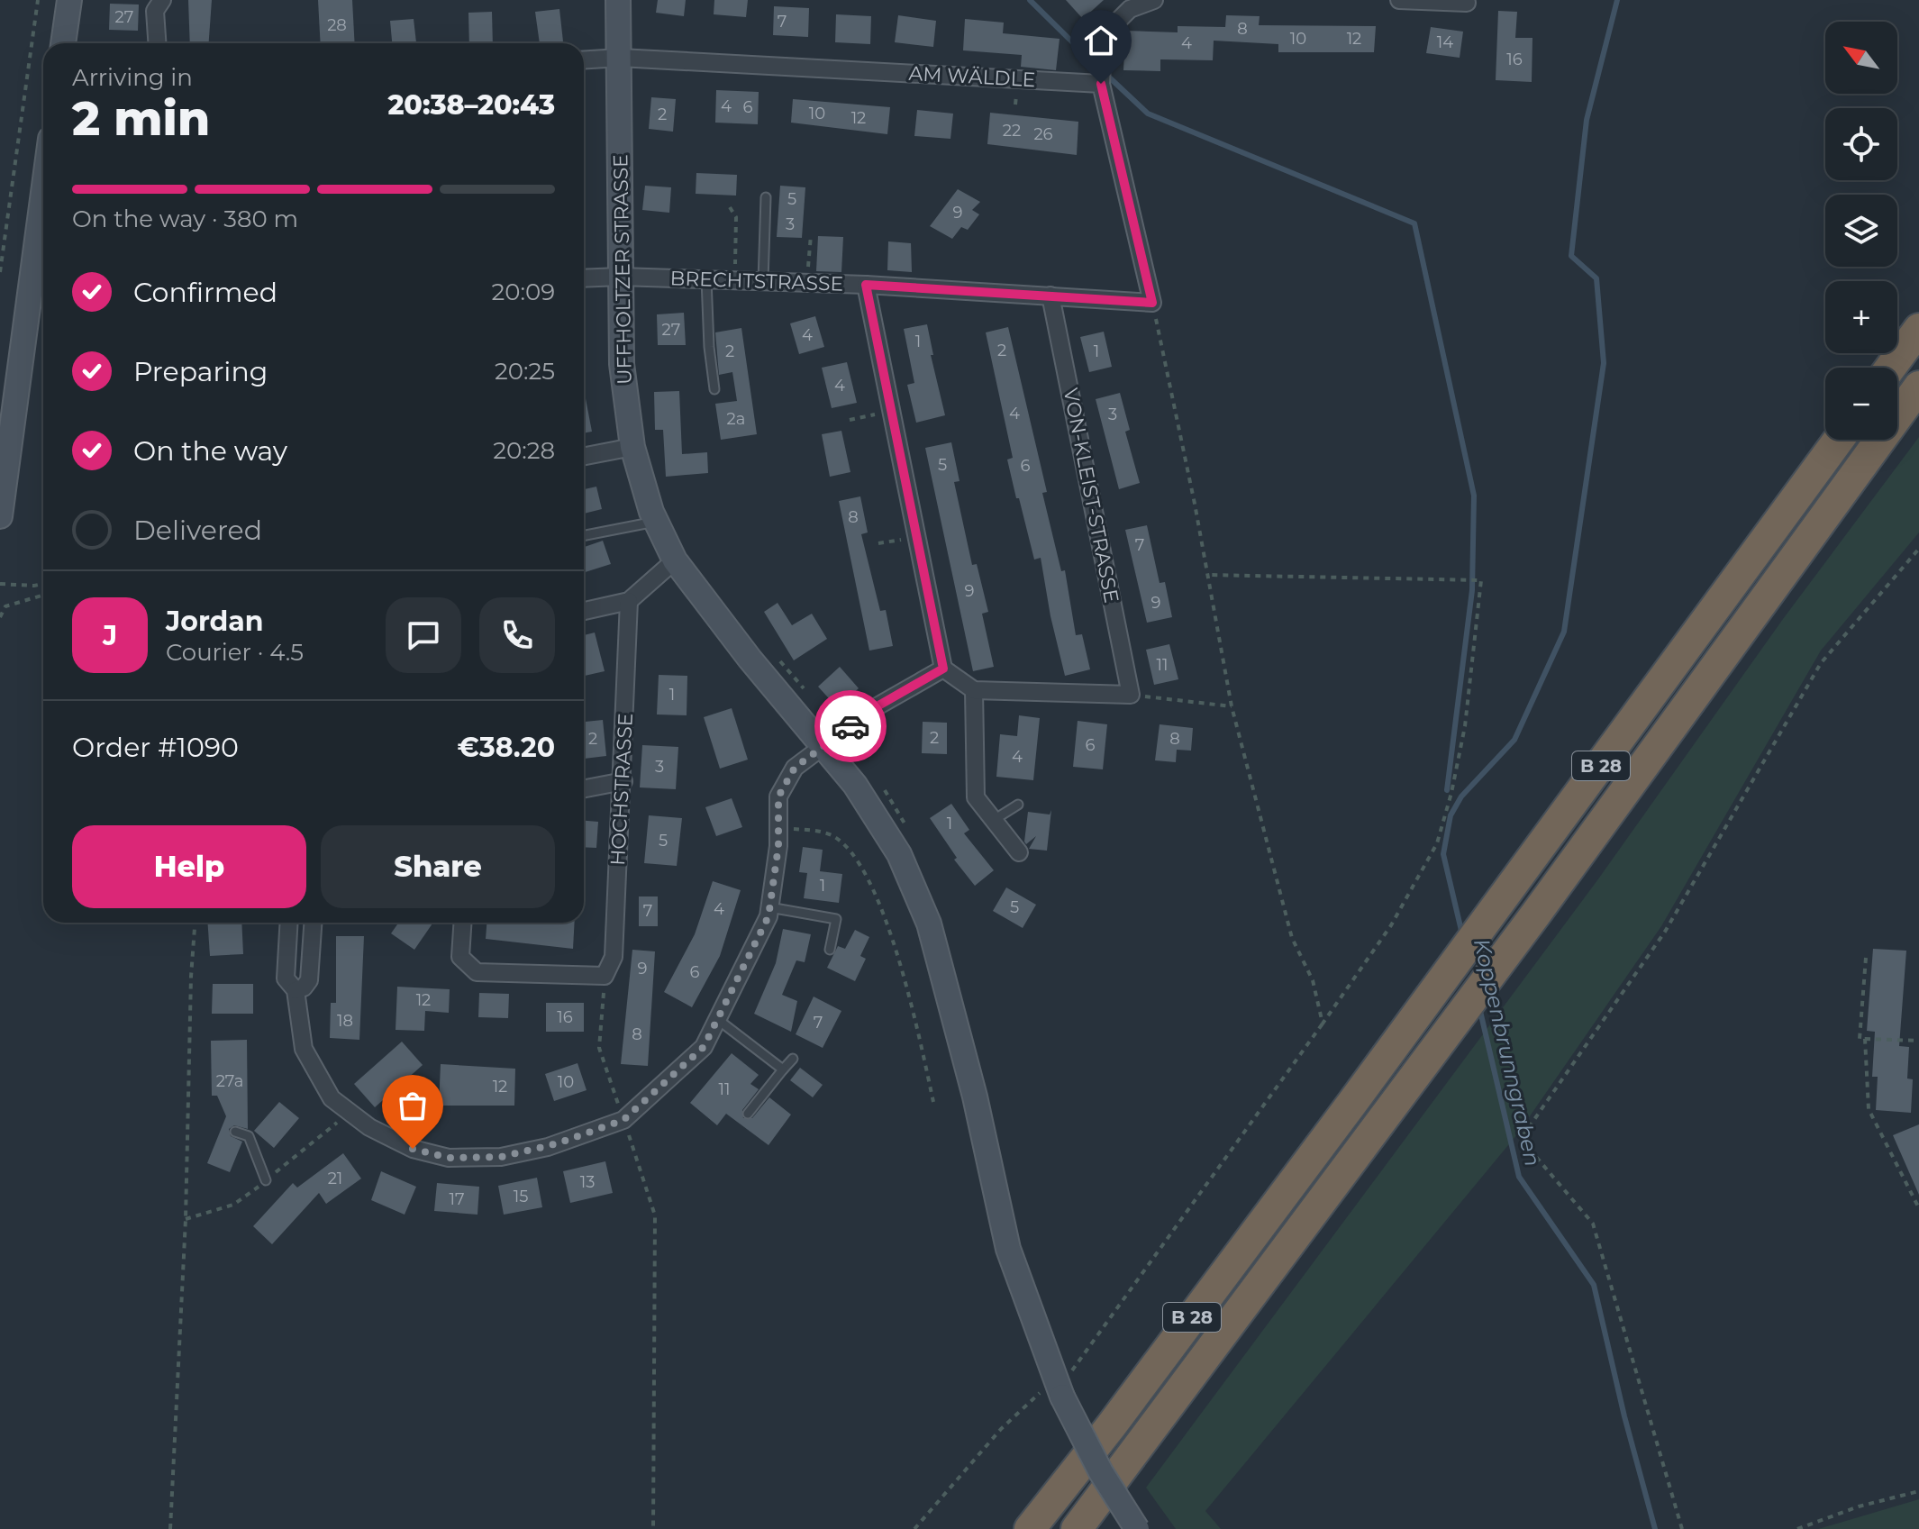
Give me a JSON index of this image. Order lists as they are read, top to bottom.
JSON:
{
  "streets": {
    "highway": ["B 28"],
    "street": [
      "AM WÄLDLE",
      "UFFHOLTZER STRASSE",
      "BRECHTSTRASSE",
      "VON-KLEIST-STRASSE",
      "HOCHSTRASSE"
    ]
  },
  "crossings": [
    ["AM WÄLDLE", "UFFHOLTZER STRASSE"],
    ["UFFHOLTZER STRASSE", "BRECHTSTRASSE"],
    ["BRECHTSTRASSE", "VON-KLEIST-STRASSE"]
  ],
  "water": ["Koppenbrunngraben"],
  "house_numbers": [
    "27",
    "7",
    "28",
    "8",
    "10",
    "12",
    "14",
    "4",
    "16",
    "4",
    "6",
    "10",
    "2",
    "12",
    "22",
    "26",
    "5",
    "9",
    "3",
    "27",
    "4",
    "1",
    "2",
    "2",
    "1",
    "4",
    "4",
    "3",
    "2a",
    "5",
    "6",
    "8",
    "7",
    "9",
    "9",
    "11",
    "1",
    "2",
    "2",
    "8",
    "6",
    "4",
    "3",
    "1",
    "5",
    "1",
    "5",
    "4",
    "7",
    "9",
    "6",
    "12",
    "16",
    "18",
    "7",
    "8",
    "27a",
    "10",
    "12",
    "11",
    "21",
    "13",
    "15",
    "17"
  ],
  "north": "top left",
  "page": {
    "map_buttons": ["+", "−"],
    "heading": ["2 min", "Arriving in", "20:38–20:43"],
    "panel": [
      "Jordan",
      "Courier · 4.5",
      "Order #1090",
      "€38.20"
    ],
    "bar": "On the way · 380 m",
    "list": [
      ["Confirmed", "20:09"],
      ["Preparing", "20:25"],
      ["On the way", "20:28"],
      "Delivered"
    ],
    "round": "J",
    "buttons": ["Help", "Share"]
  }
}
